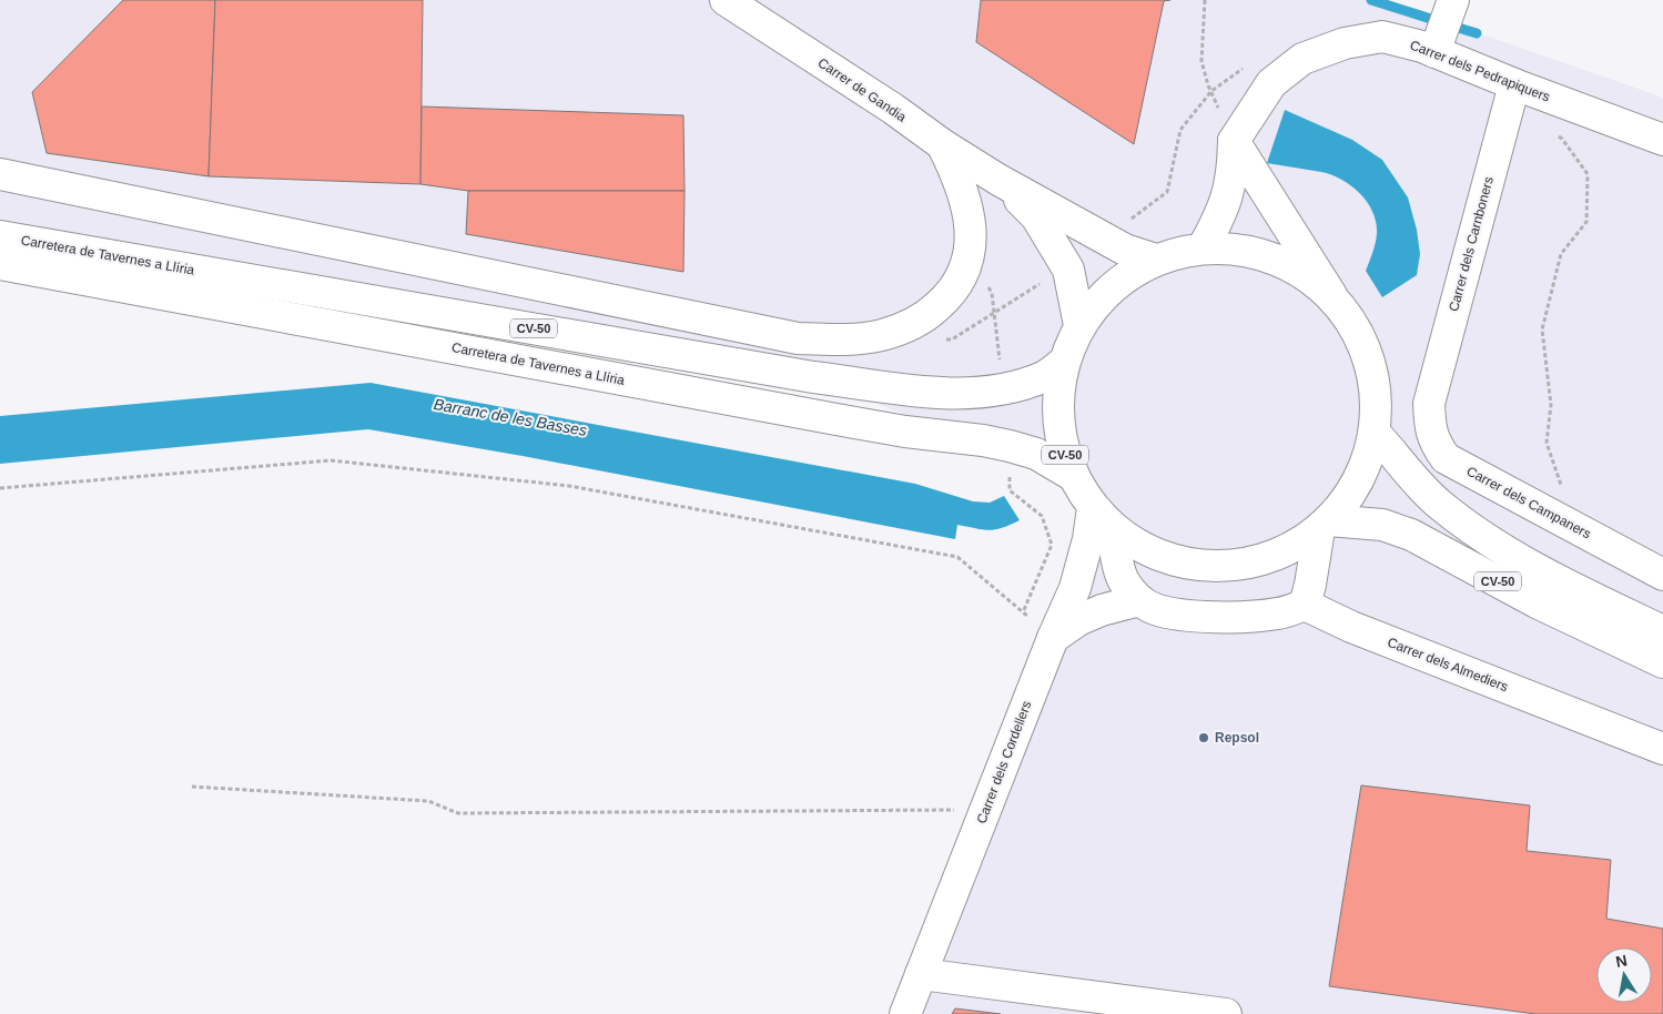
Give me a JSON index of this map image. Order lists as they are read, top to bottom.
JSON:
{
  "streets": {
    "main road": [
      "Carrer dels Pedrapiquers",
      "Carrer de Gandia",
      "Carrer dels Carnboners",
      "Carretera de Tavernes a Llíria",
      "CV-50",
      "Carrer dels Campaners",
      "Carrer dels Almediers",
      "Carrer dels Cordellers"
    ]
  },
  "crossings": [
    ["Carrer dels Pedrapiquers", "Carrer dels Carnboners"],
    ["Carrer de Gandia", "CV-50"],
    ["Carrer dels Carnboners", "Carrer dels Campaners"],
    ["Carretera de Tavernes a Llíria", "CV-50"],
    ["CV-50", "Carrer dels Cordellers"]
  ],
  "water": ["Barranc de les Basses"],
  "places": ["Repsol"],
  "north": "top"
}
